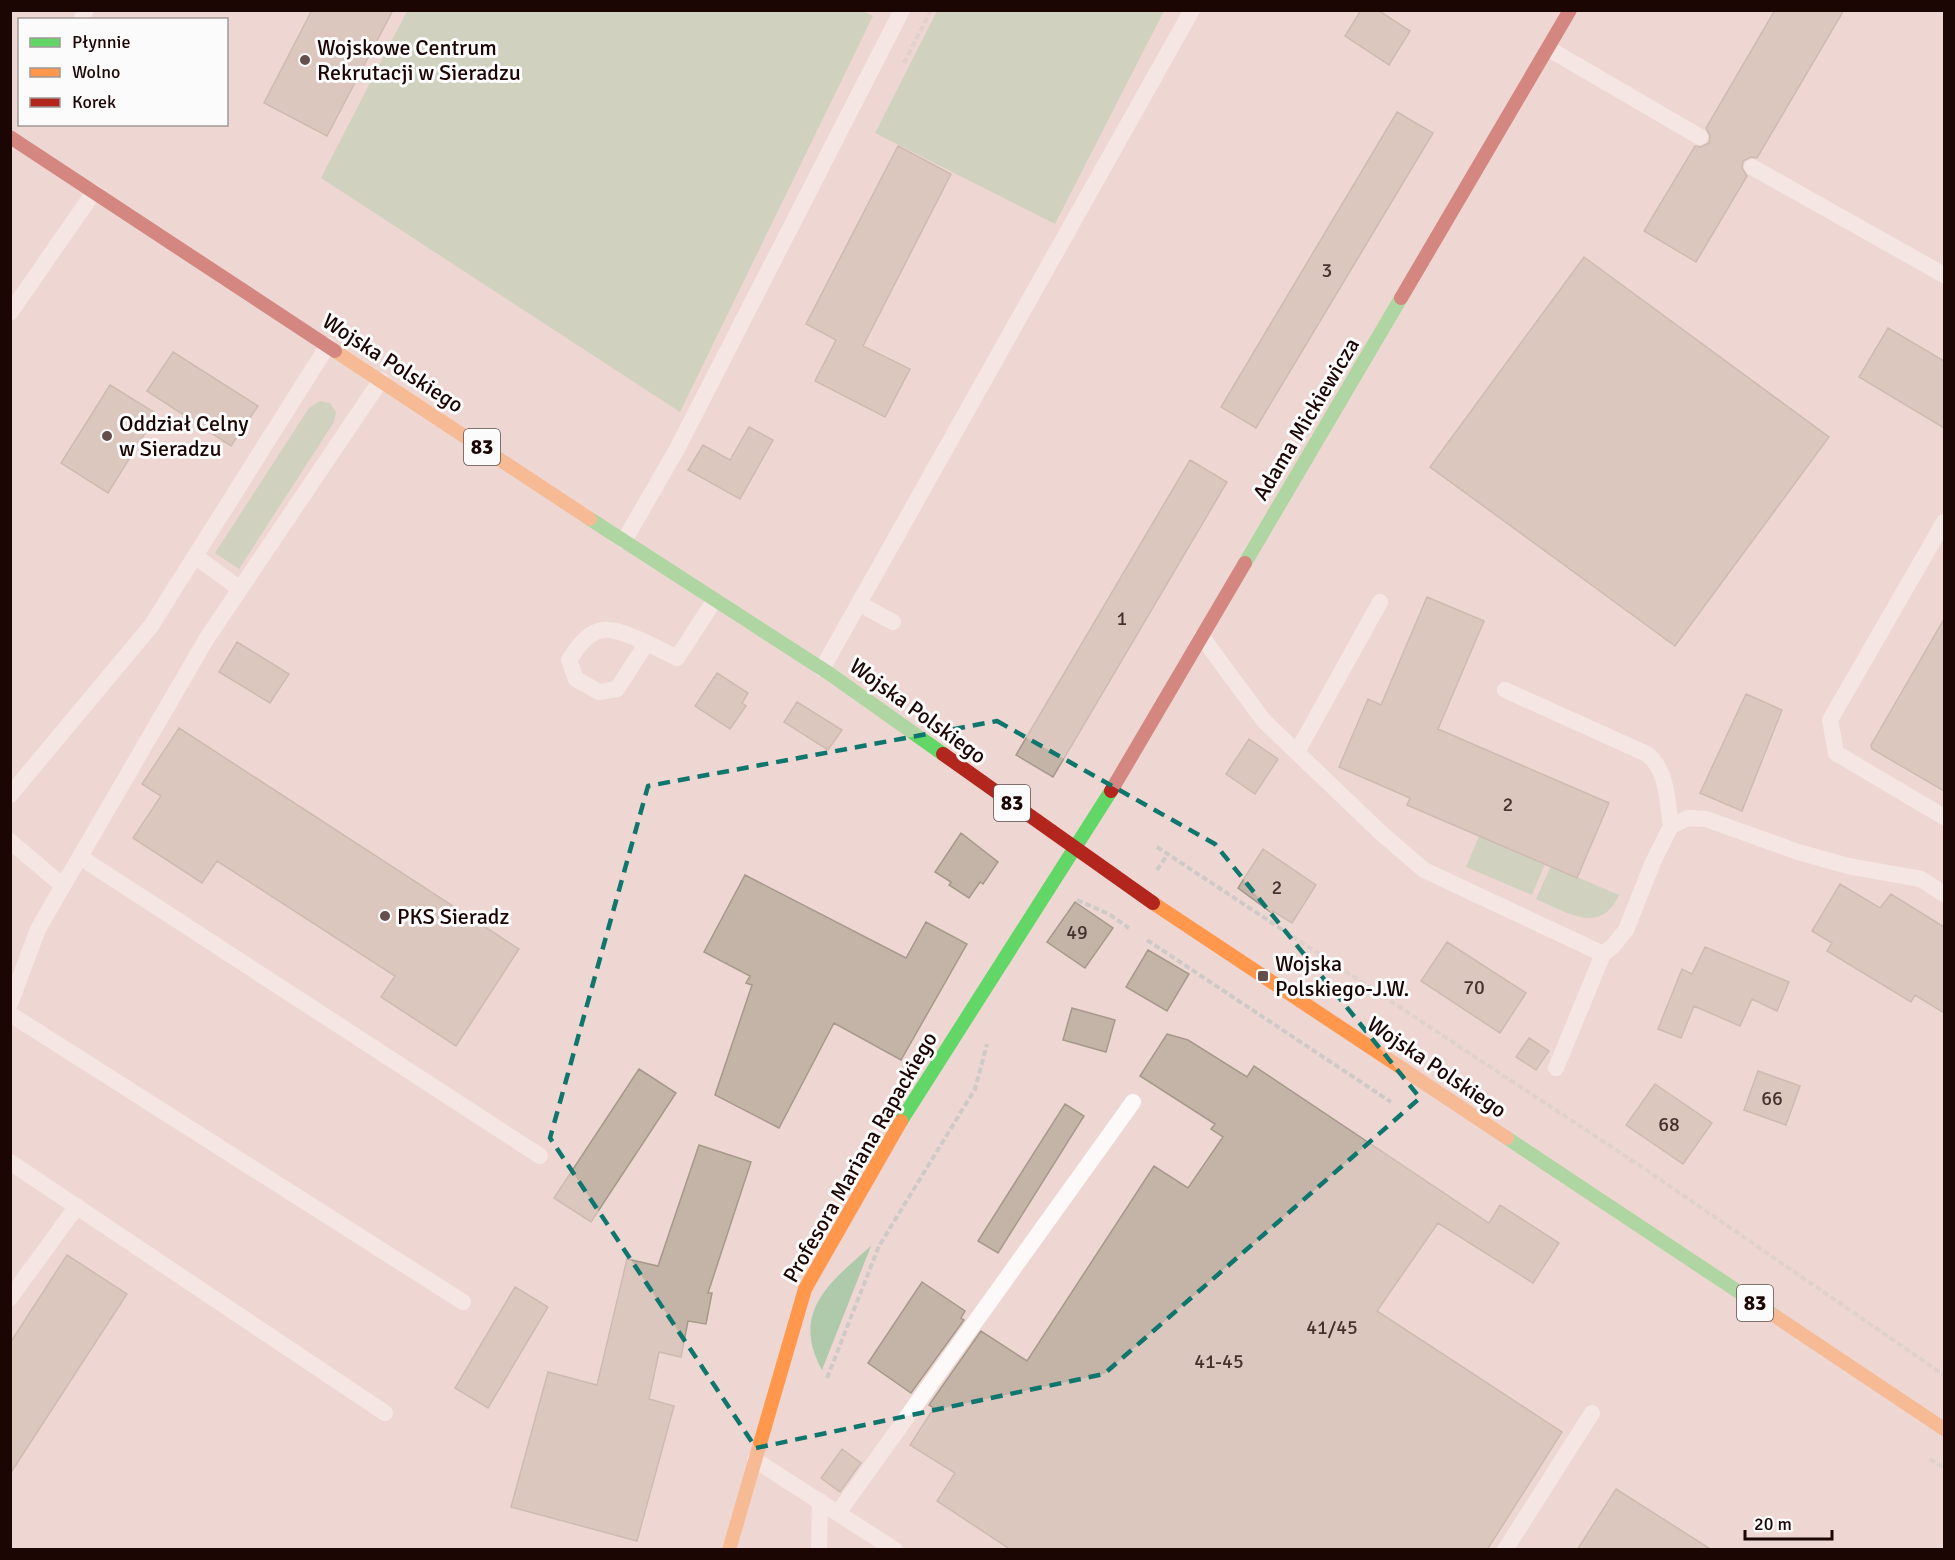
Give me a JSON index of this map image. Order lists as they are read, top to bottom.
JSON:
{
  "streets": {
    "main road": [
      "Wojska Polskiego",
      "Adama Mickiewicza",
      "83",
      "Profesora Mariana Rapackiego"
    ]
  },
  "crossings": [
    ["Wojska Polskiego", "Adama Mickiewicza"],
    ["Wojska Polskiego", "Profesora Mariana Rapackiego"],
    ["Adama Mickiewicza", "Profesora Mariana Rapackiego"]
  ],
  "places": {
    "other": ["Wojskowe Centrum Rekrutacji w Sieradzu", "Oddział Celny w Sieradzu", "PKS Sieradz"],
    "transit": ["Wojska Polskiego-J.W."]
  },
  "house_numbers": [
    "3",
    "1",
    "2",
    "2",
    "49",
    "70",
    "66",
    "68",
    "41/45",
    "41-45"
  ],
  "legend": ["Płynnie", "Wolno", "Korek"],
  "scale_bar": "20 m"
}
